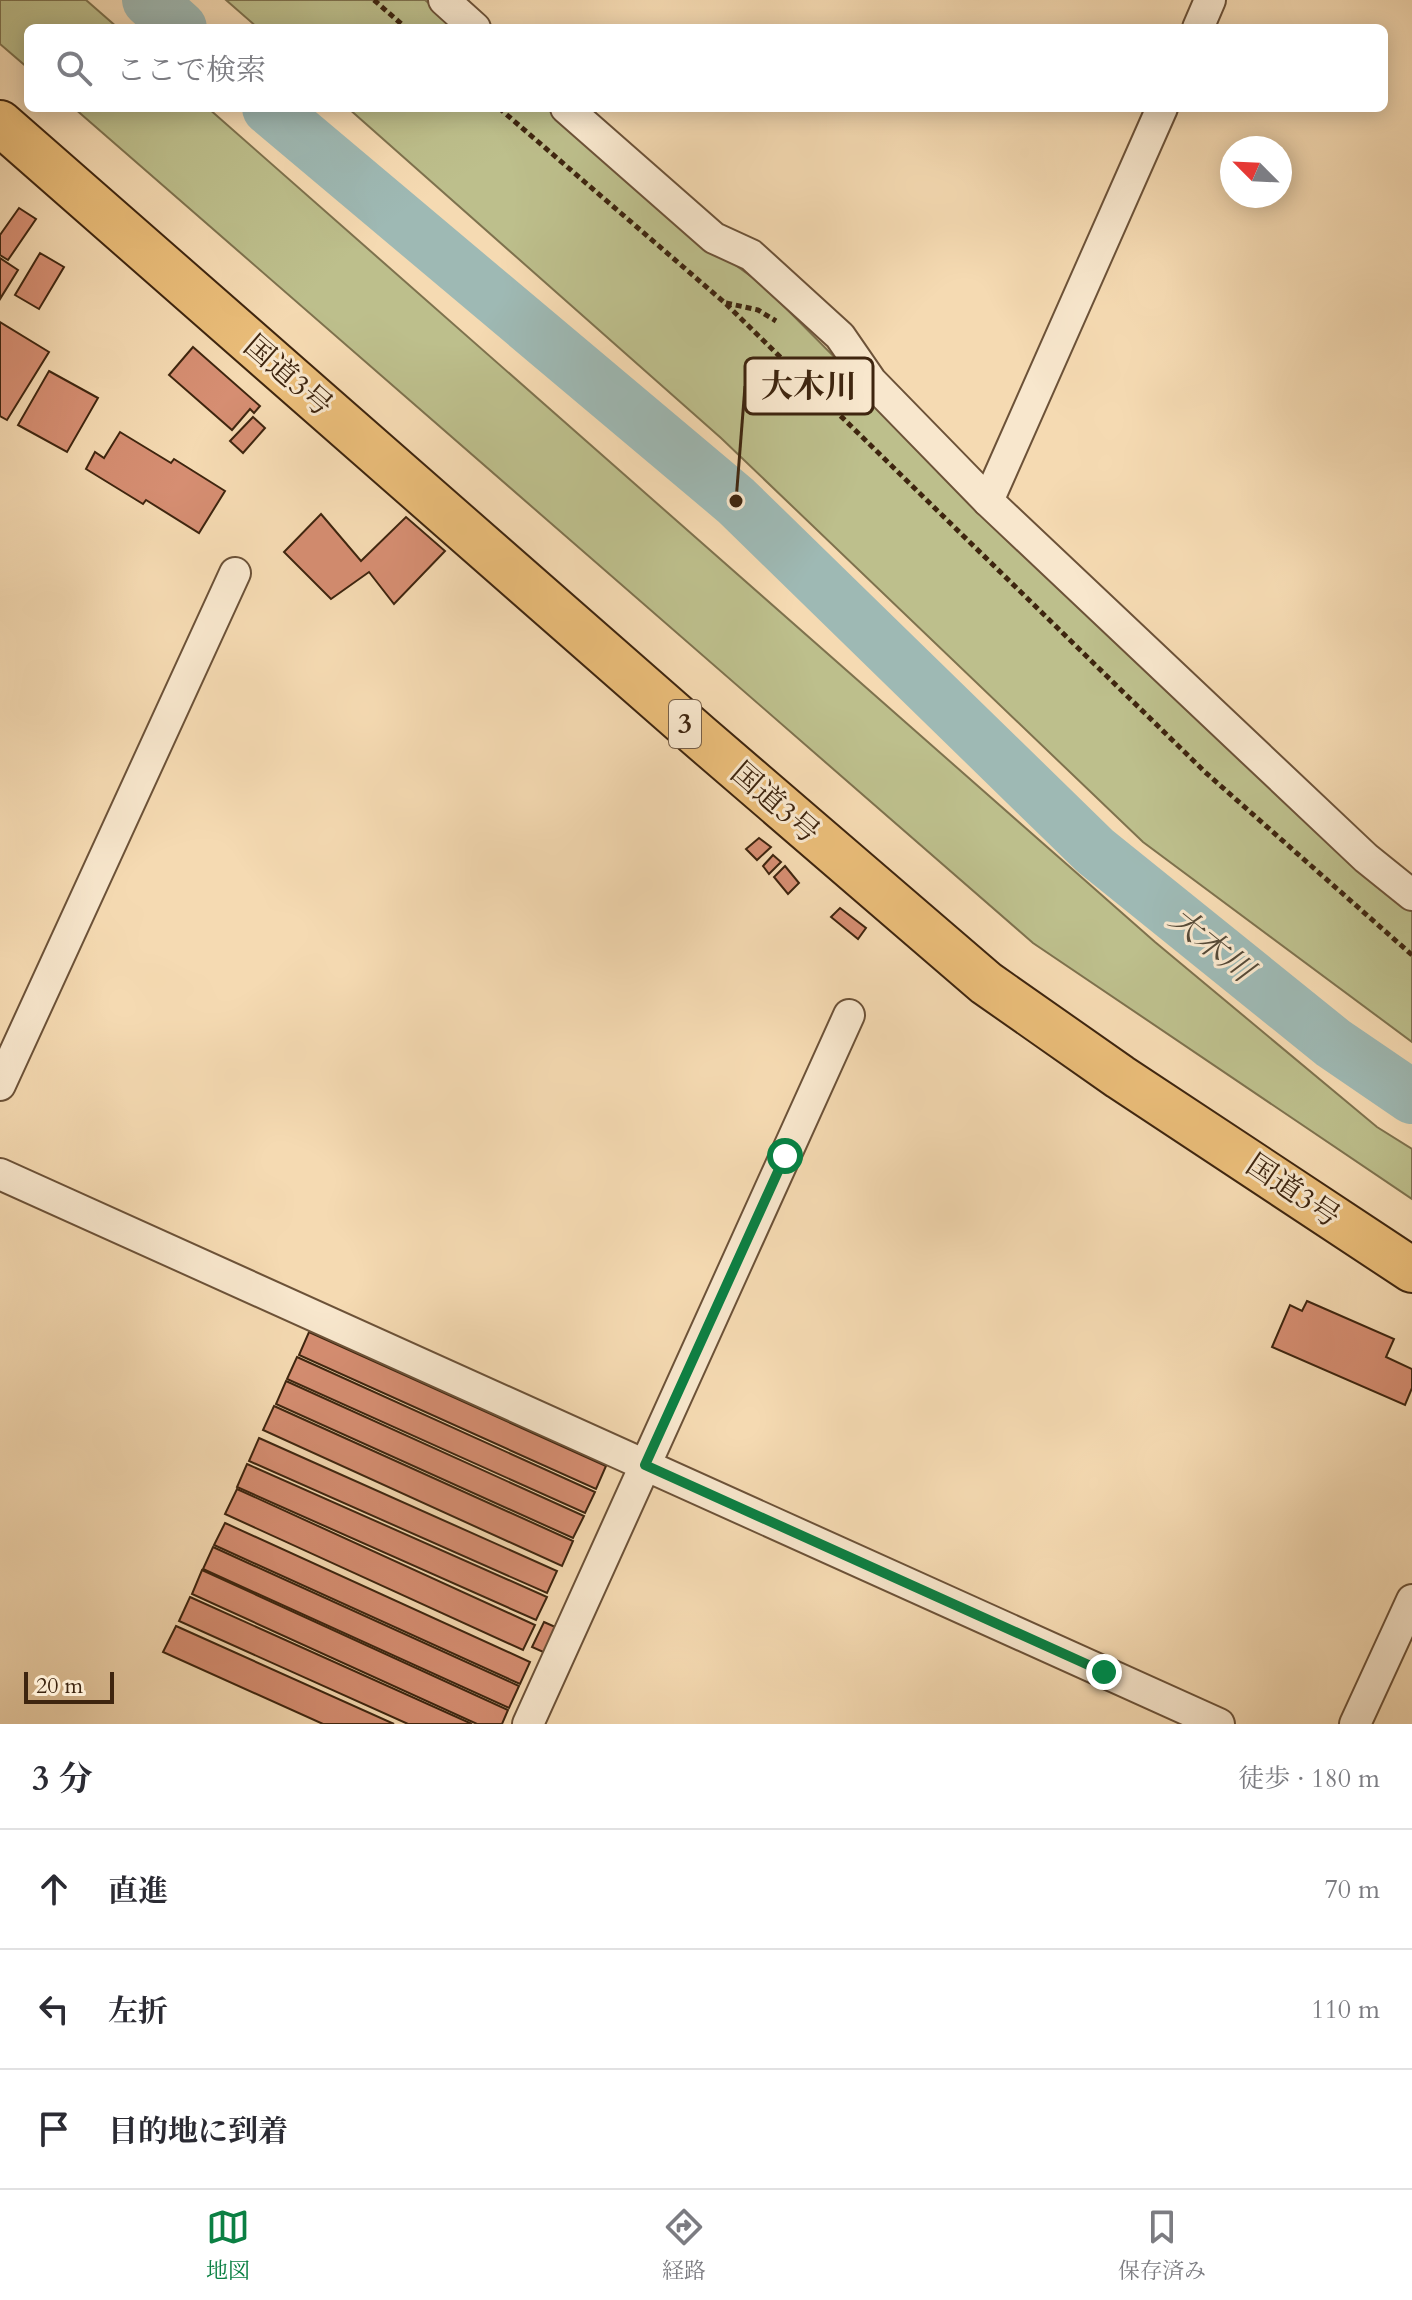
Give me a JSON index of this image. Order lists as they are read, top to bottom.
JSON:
{
  "streets": {
    "highway": ["国道3号", "3"]
  },
  "water": ["大木川"],
  "places": ["大木川"],
  "scale_bar": "20 m",
  "north": "top left",
  "page": {
    "search": "ここで検索",
    "scale": "20 m",
    "heading": ["3 分", "徒歩 · 180 m"],
    "list": [
      ["直進", "70 m"],
      ["左折", "110 m"],
      "目的地に到着"
    ],
    "nav": ["地図", "経路", "保存済み"]
  }
}
